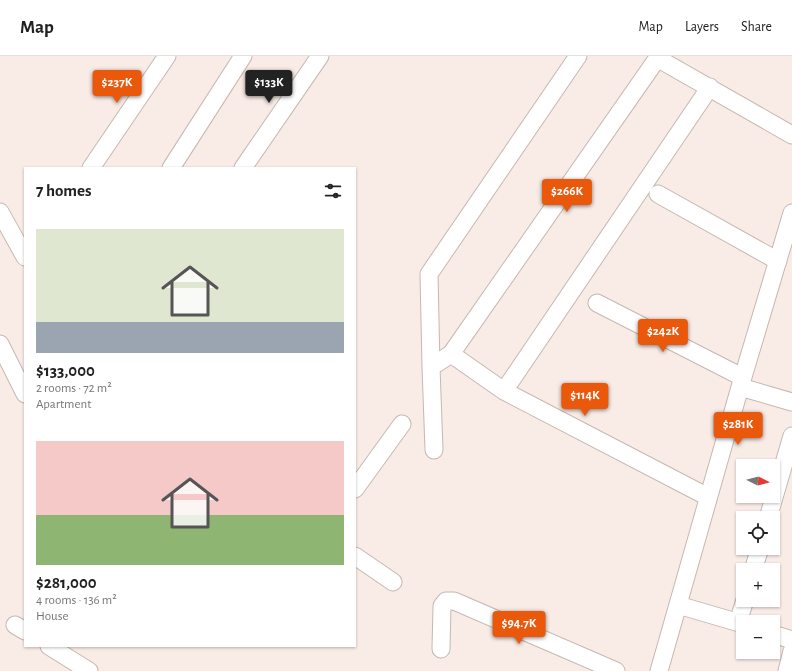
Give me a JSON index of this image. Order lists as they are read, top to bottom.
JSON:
{
  "north": "right",
  "page": {
    "header": "Map",
    "nav": ["Map", "Layers", "Share"],
    "price": [
      "$237K",
      "$133K",
      "$266K",
      "$242K",
      "$114K",
      "$281K",
      "$94.7K"
    ],
    "heading": "7 homes",
    "list": [
      {
        "name": "$133,000",
        "note": "2 rooms · 72 m² · Apartment"
      },
      {
        "name": "$281,000",
        "note": "4 rooms · 136 m² · House"
      }
    ],
    "map_buttons": ["+", "−"]
  }
}
